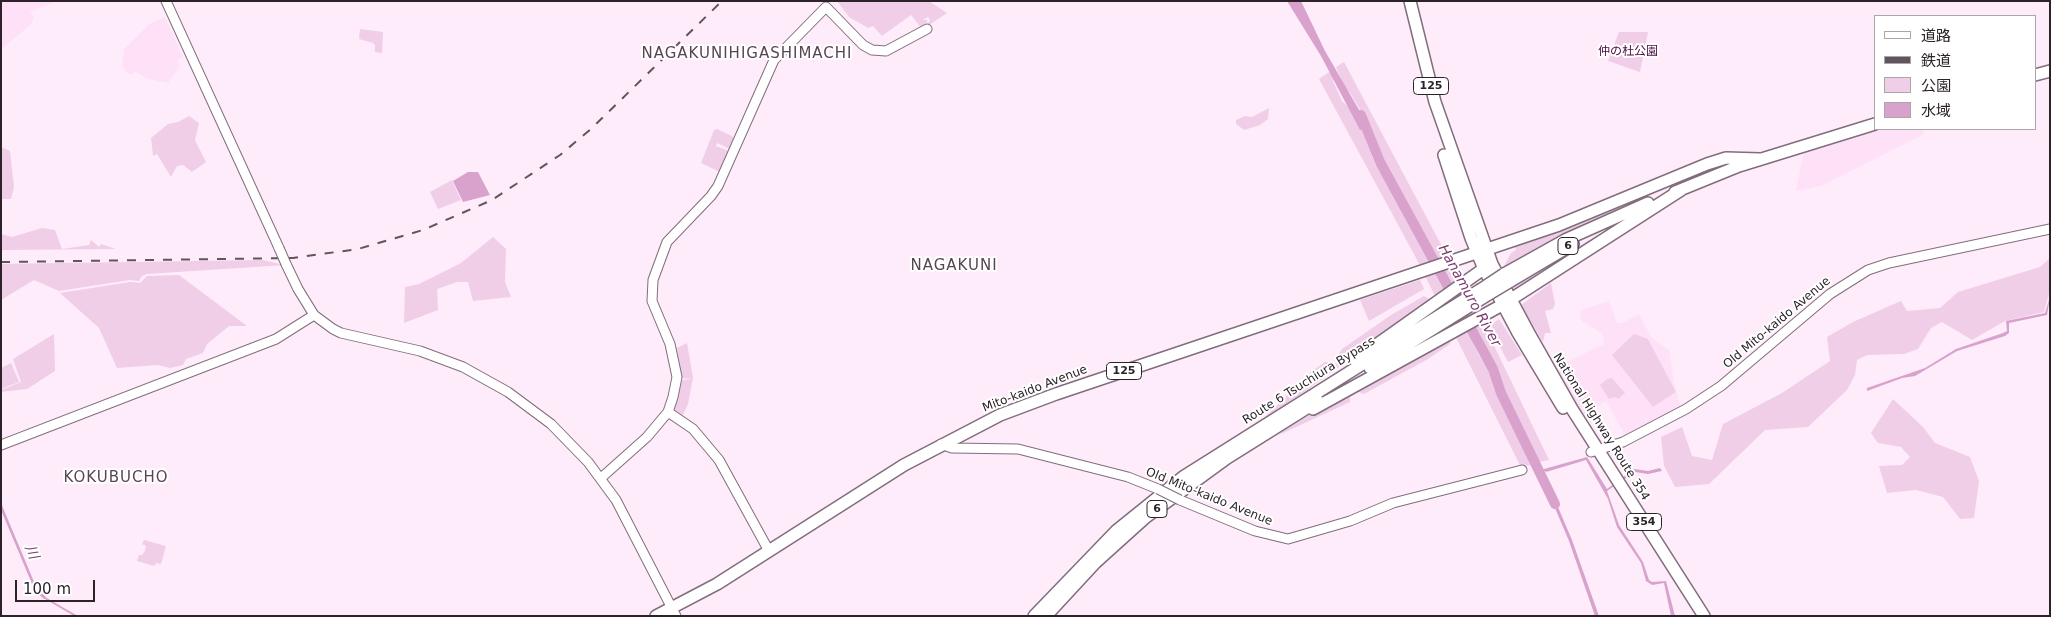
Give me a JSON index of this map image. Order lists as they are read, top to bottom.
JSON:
{
  "streets": {
    "highway": [
      "125",
      "6",
      "Route 6 Tsuchiura Bypass",
      "Mito-kaido Avenue",
      "National Highway Route 354",
      "354"
    ],
    "street": ["Old Mito-kaido Avenue"]
  },
  "crossings": [
    ["125", "Mito-kaido Avenue"],
    ["125", "National Highway Route 354"],
    ["6", "Route 6 Tsuchiura Bypass"],
    ["6", "Mito-kaido Avenue"],
    ["Old Mito-kaido Avenue", "Mito-kaido Avenue"],
    ["Old Mito-kaido Avenue", "National Highway Route 354"],
    ["Route 6 Tsuchiura Bypass", "Mito-kaido Avenue"],
    ["Mito-kaido Avenue", "National Highway Route 354"]
  ],
  "districts": ["NAGAKUNIHIGASHIMACHI", "NAGAKUNI", "KOKUBUCHO"],
  "water": ["Hanamuro River", "川"],
  "parks": ["仲の杜公園"],
  "legend": [
    "道路",
    "鉄道",
    "公園",
    "水域"
  ],
  "scale_bar": "100 m"
}
